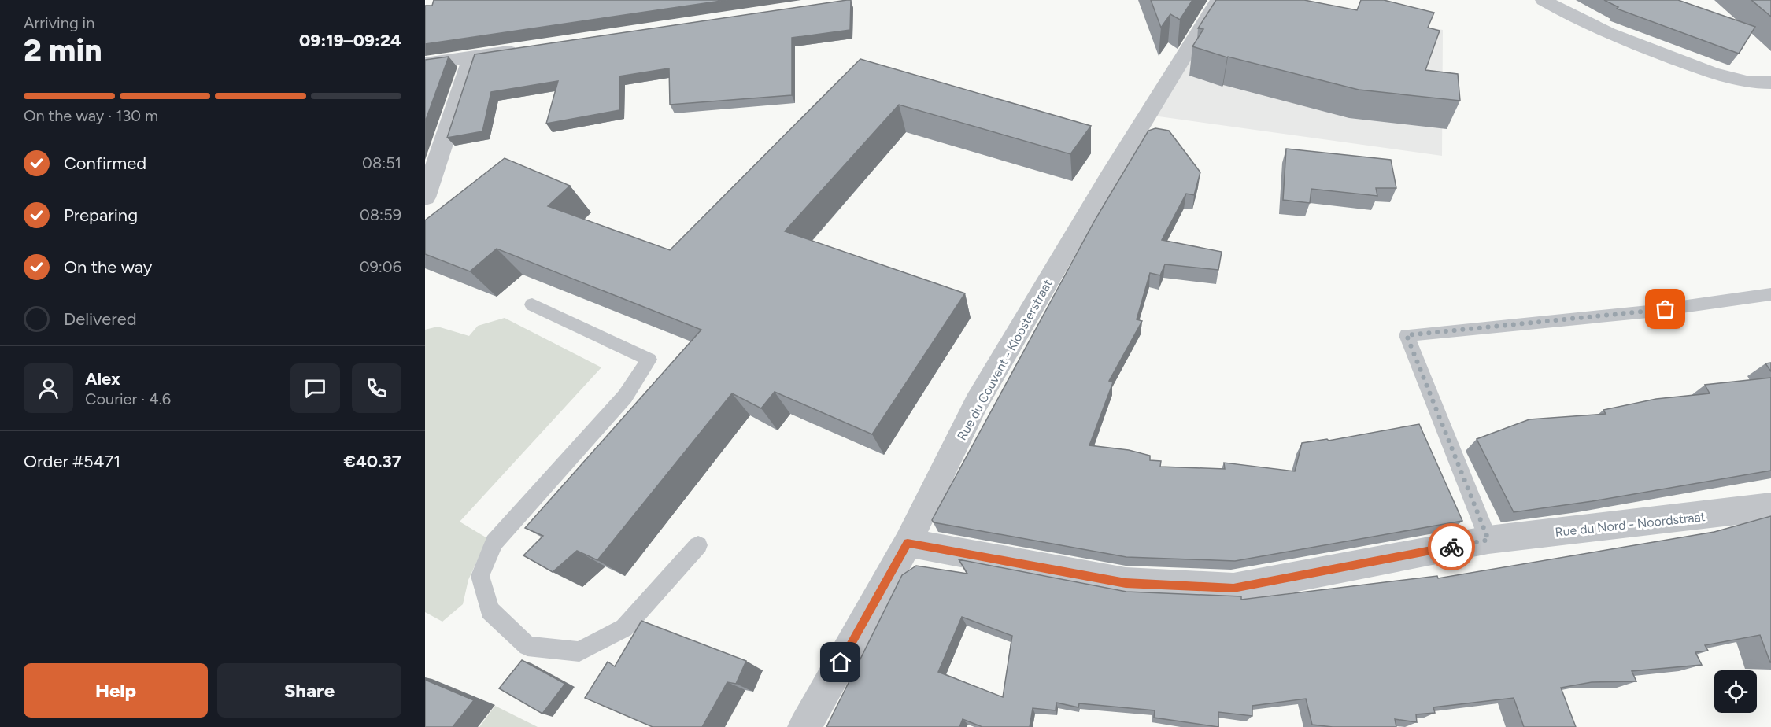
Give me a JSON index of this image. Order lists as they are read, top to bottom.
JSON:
{
  "streets": {
    "street": ["Rue du Couvent - Kloosterstraat", "Rue du Nord - Noordstraat"]
  },
  "crossings": [
    ["Rue du Couvent - Kloosterstraat", "Rue du Nord - Noordstraat"]
  ],
  "page": {
    "heading": ["2 min", "Arriving in", "09:19–09:24"],
    "panel": [
      "Alex",
      "Courier · 4.6",
      "Order #5471",
      "€40.37"
    ],
    "bar": "On the way · 130 m",
    "list": [
      ["Confirmed", "08:51"],
      ["Preparing", "08:59"],
      ["On the way", "09:06"],
      "Delivered"
    ],
    "buttons": ["Help", "Share"]
  }
}
